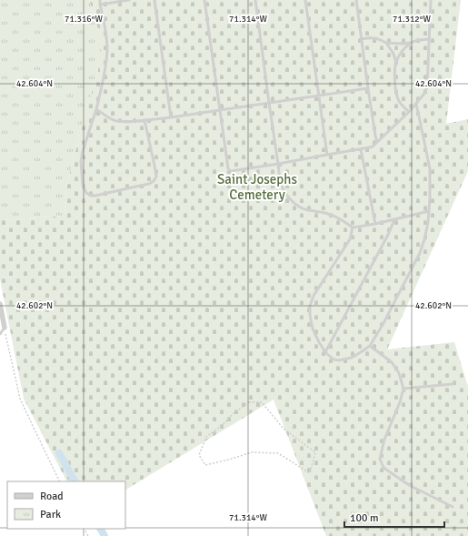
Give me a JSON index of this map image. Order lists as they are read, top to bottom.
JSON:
{
  "parks": ["Saint Josephs Cemetery"],
  "legend": ["Road", "Park"],
  "scale_bar": "100 m",
  "coordinates": [
    "71.316°W",
    "71.314°W",
    "71.312°W",
    "42.604°N",
    "42.602°N"
  ]
}
